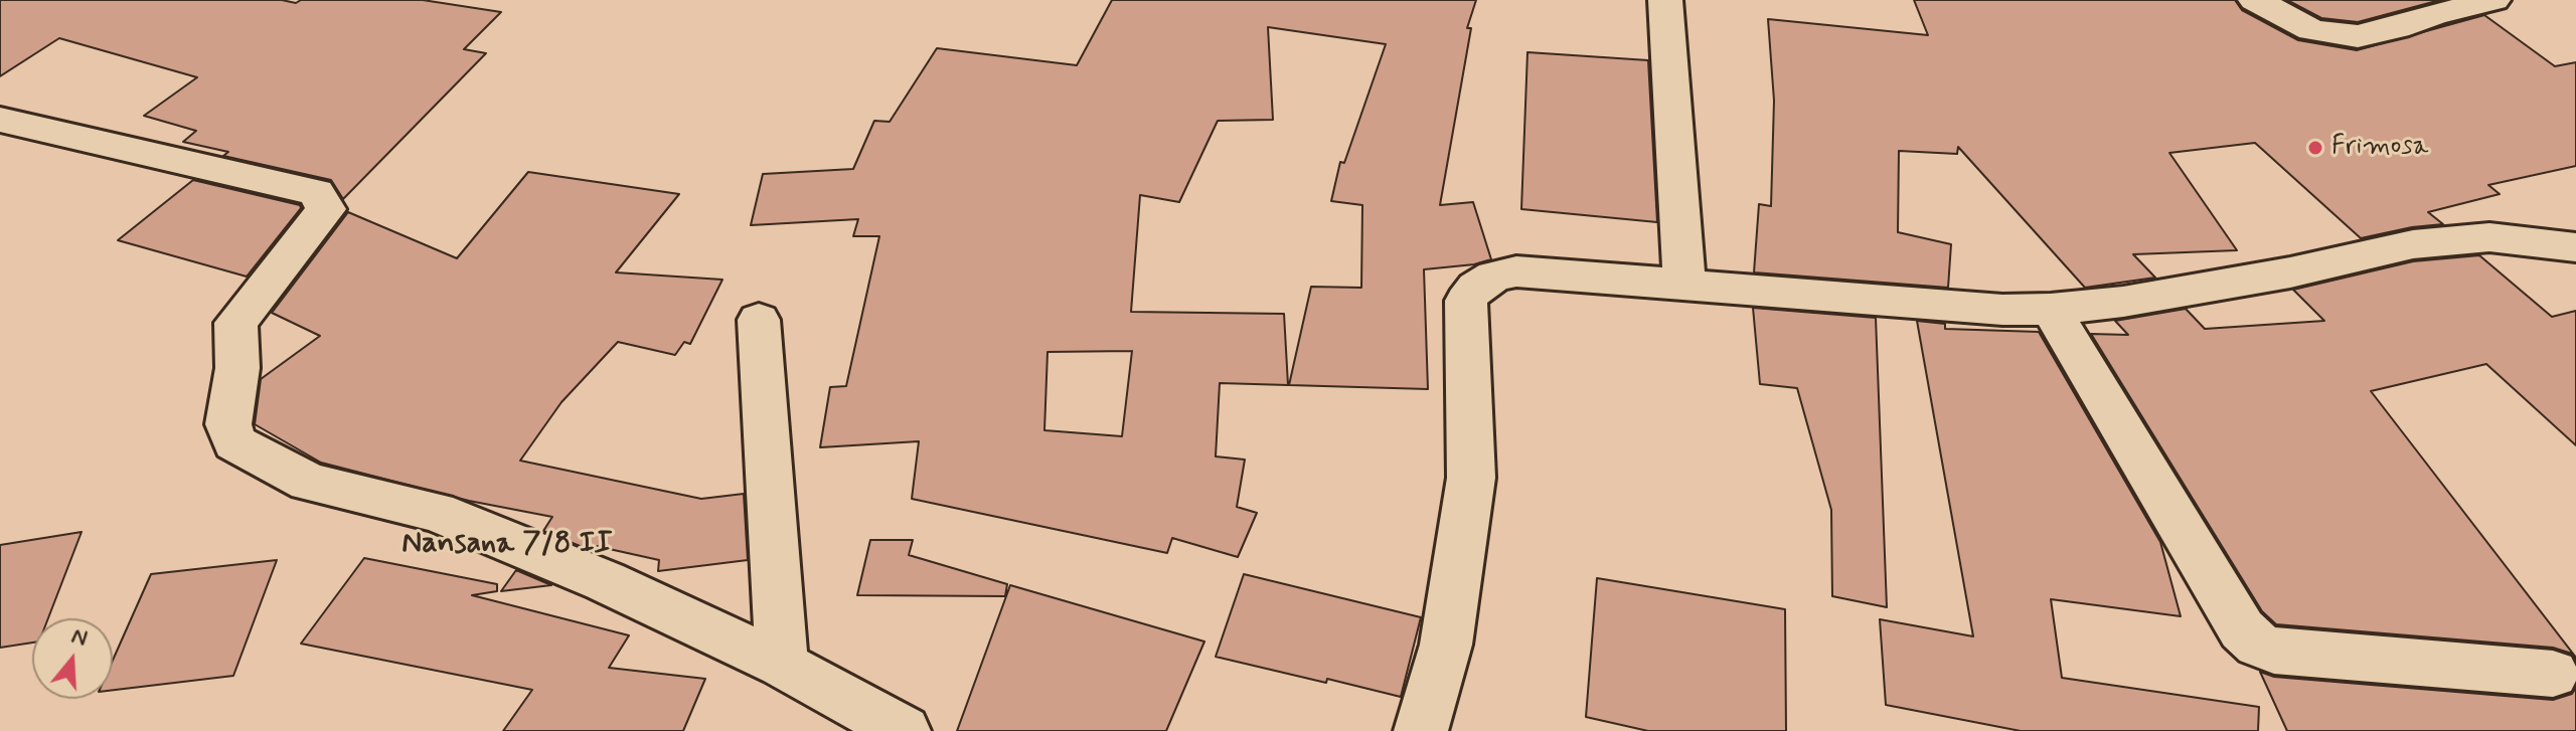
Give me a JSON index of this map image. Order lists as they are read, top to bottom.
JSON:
{
  "districts": ["Nansana 7/8 II"],
  "places": ["Frimosa"],
  "north": "top"
}
